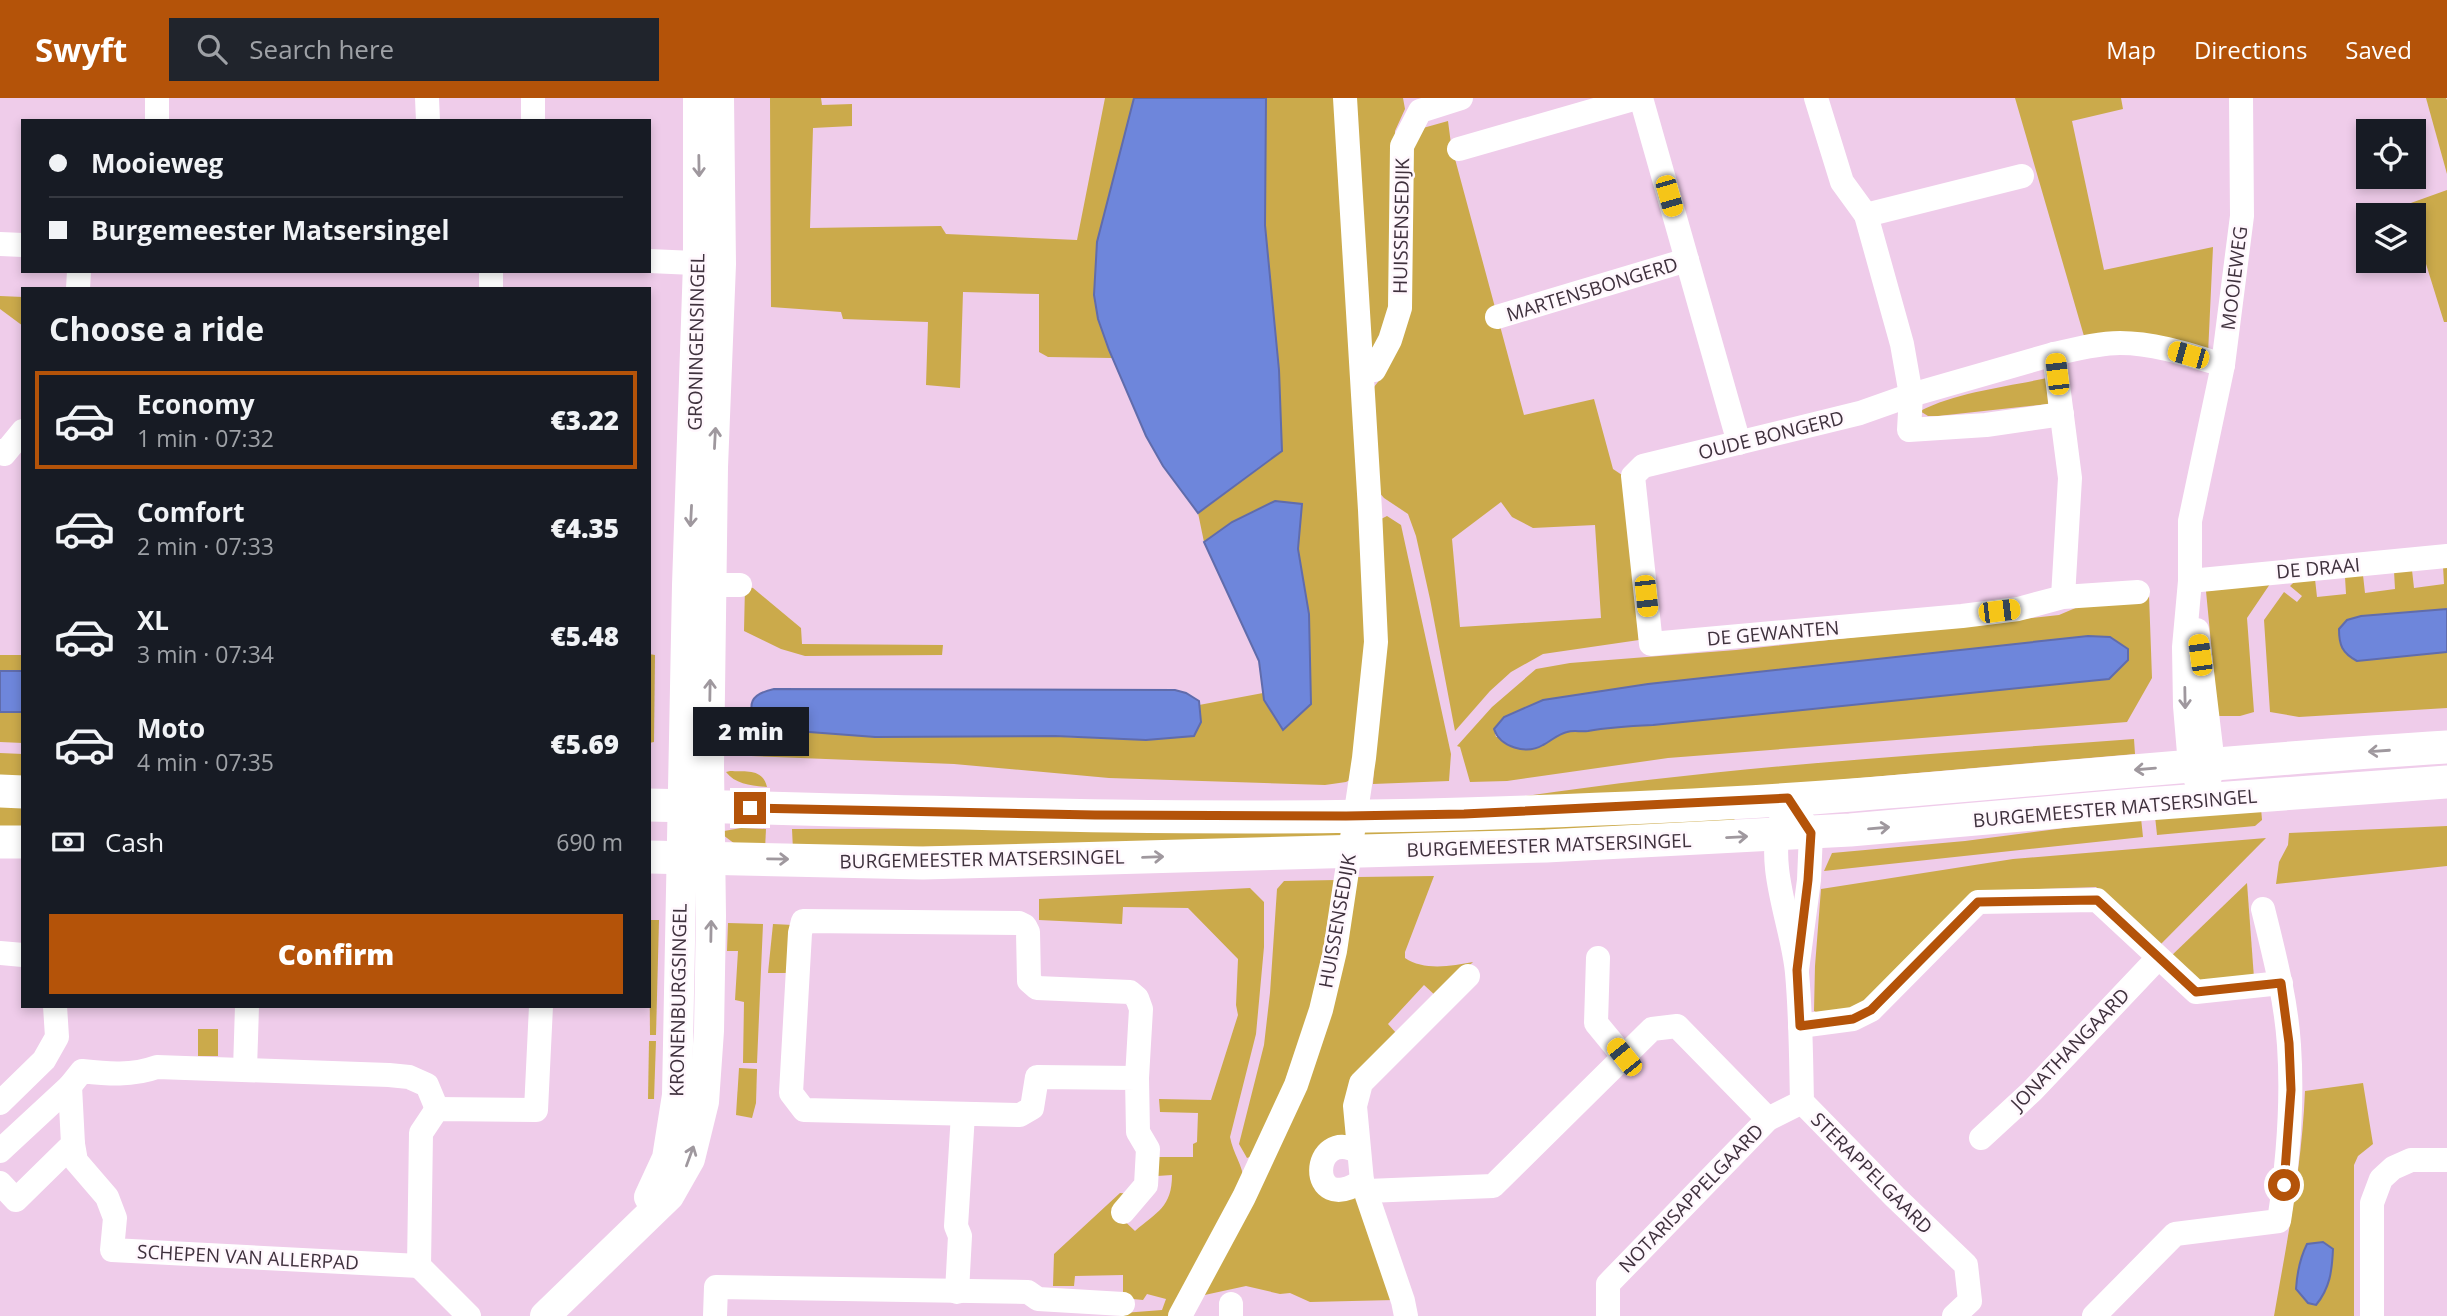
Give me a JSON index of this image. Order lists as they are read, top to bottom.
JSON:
{
  "streets": {
    "main road": ["BURGEMEESTER MATSERSINGEL"],
    "street": [
      "HUISSENSEDIJK",
      "MOOIEWEG",
      "MARTENSBONGERD",
      "GRONINGENSINGEL",
      "OUDE BONGERD",
      "DE DRAAI",
      "DE GEWANTEN",
      "KRONENBURGSINGEL",
      "JONATHANGAARD",
      "STERAPPELGAARD",
      "NOTARISAPPELGAARD",
      "SCHEPEN VAN ALLERPAD"
    ]
  },
  "crossings": [
    ["MOOIEWEG", "OUDE BONGERD"],
    ["MOOIEWEG", "DE DRAAI"],
    ["MOOIEWEG", "BURGEMEESTER MATSERSINGEL"],
    ["MARTENSBONGERD", "OUDE BONGERD"],
    ["GRONINGENSINGEL", "BURGEMEESTER MATSERSINGEL"],
    ["GRONINGENSINGEL", "KRONENBURGSINGEL"],
    ["OUDE BONGERD", "DE GEWANTEN"],
    ["BURGEMEESTER MATSERSINGEL", "KRONENBURGSINGEL"],
    ["BURGEMEESTER MATSERSINGEL", "STERAPPELGAARD"],
    ["STERAPPELGAARD", "NOTARISAPPELGAARD"]
  ],
  "page": {
    "header": "Swyft",
    "search": "Search here",
    "nav": ["Map", "Directions", "Saved"],
    "banner": ["Mooieweg", "Burgemeester Matsersingel"],
    "heading": "Choose a ride",
    "list": [
      {
        "name": "Economy",
        "note": "1 min · 07:32",
        "value": "€3.22"
      },
      {
        "name": "Comfort",
        "note": "2 min · 07:33",
        "value": "€4.35"
      },
      {
        "name": "XL",
        "note": "3 min · 07:34",
        "value": "€5.48"
      },
      {
        "name": "Moto",
        "note": "4 min · 07:35",
        "value": "€5.69"
      }
    ],
    "bubble": "2 min",
    "pay": ["Cash", "690 m"],
    "buttons": "Confirm"
  }
}
